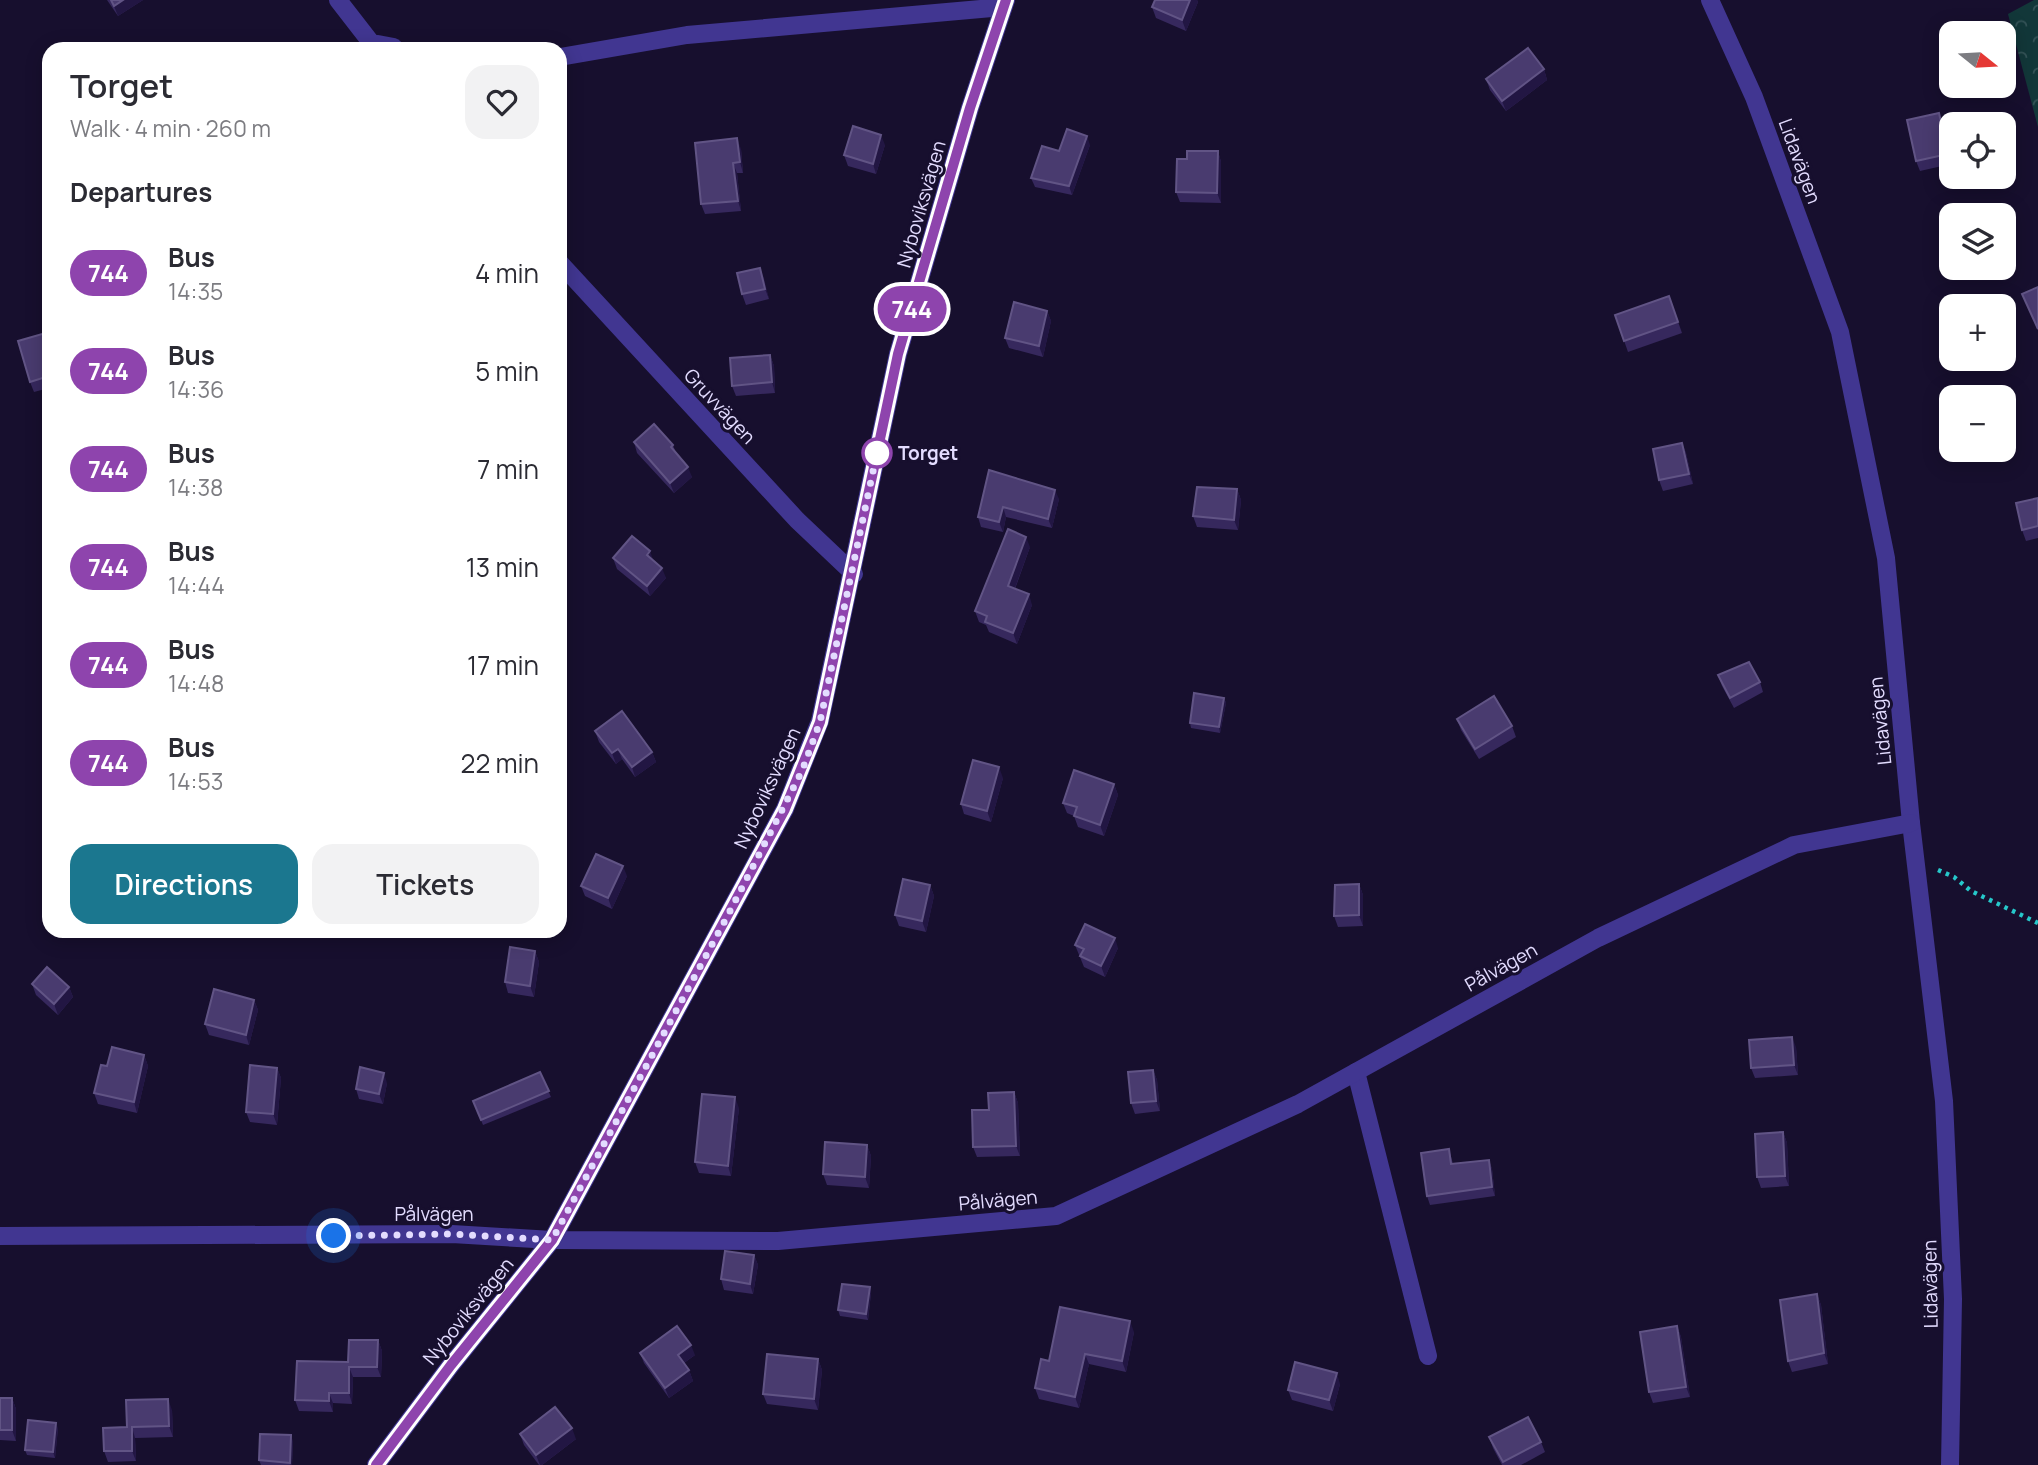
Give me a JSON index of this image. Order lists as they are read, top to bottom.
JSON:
{
  "streets": {
    "street": [
      "Lidavägen",
      "Nyboviksvägen",
      "Gruvvägen",
      "Pålvägen"
    ]
  },
  "crossings": [
    ["Lidavägen", "Pålvägen"],
    ["Nyboviksvägen", "Gruvvägen"],
    ["Nyboviksvägen", "Pålvägen"]
  ],
  "places": ["Torget"],
  "lines": ["bus line 744"],
  "north": "right",
  "page": {
    "on_map": "744",
    "map_buttons": ["+", "−"],
    "heading": [
      ["Torget", "Walk · 4 min · 260 m"],
      "Departures"
    ],
    "list": [
      {
        "mark": "744",
        "name": "Bus",
        "note": "14:35",
        "value": "4 min"
      },
      {
        "mark": "744",
        "name": "Bus",
        "note": "14:36",
        "value": "5 min"
      },
      {
        "mark": "744",
        "name": "Bus",
        "note": "14:38",
        "value": "7 min"
      },
      {
        "mark": "744",
        "name": "Bus",
        "note": "14:44",
        "value": "13 min"
      },
      {
        "mark": "744",
        "name": "Bus",
        "note": "14:48",
        "value": "17 min"
      },
      {
        "mark": "744",
        "name": "Bus",
        "note": "14:53",
        "value": "22 min"
      }
    ],
    "buttons": ["Directions", "Tickets"]
  }
}
